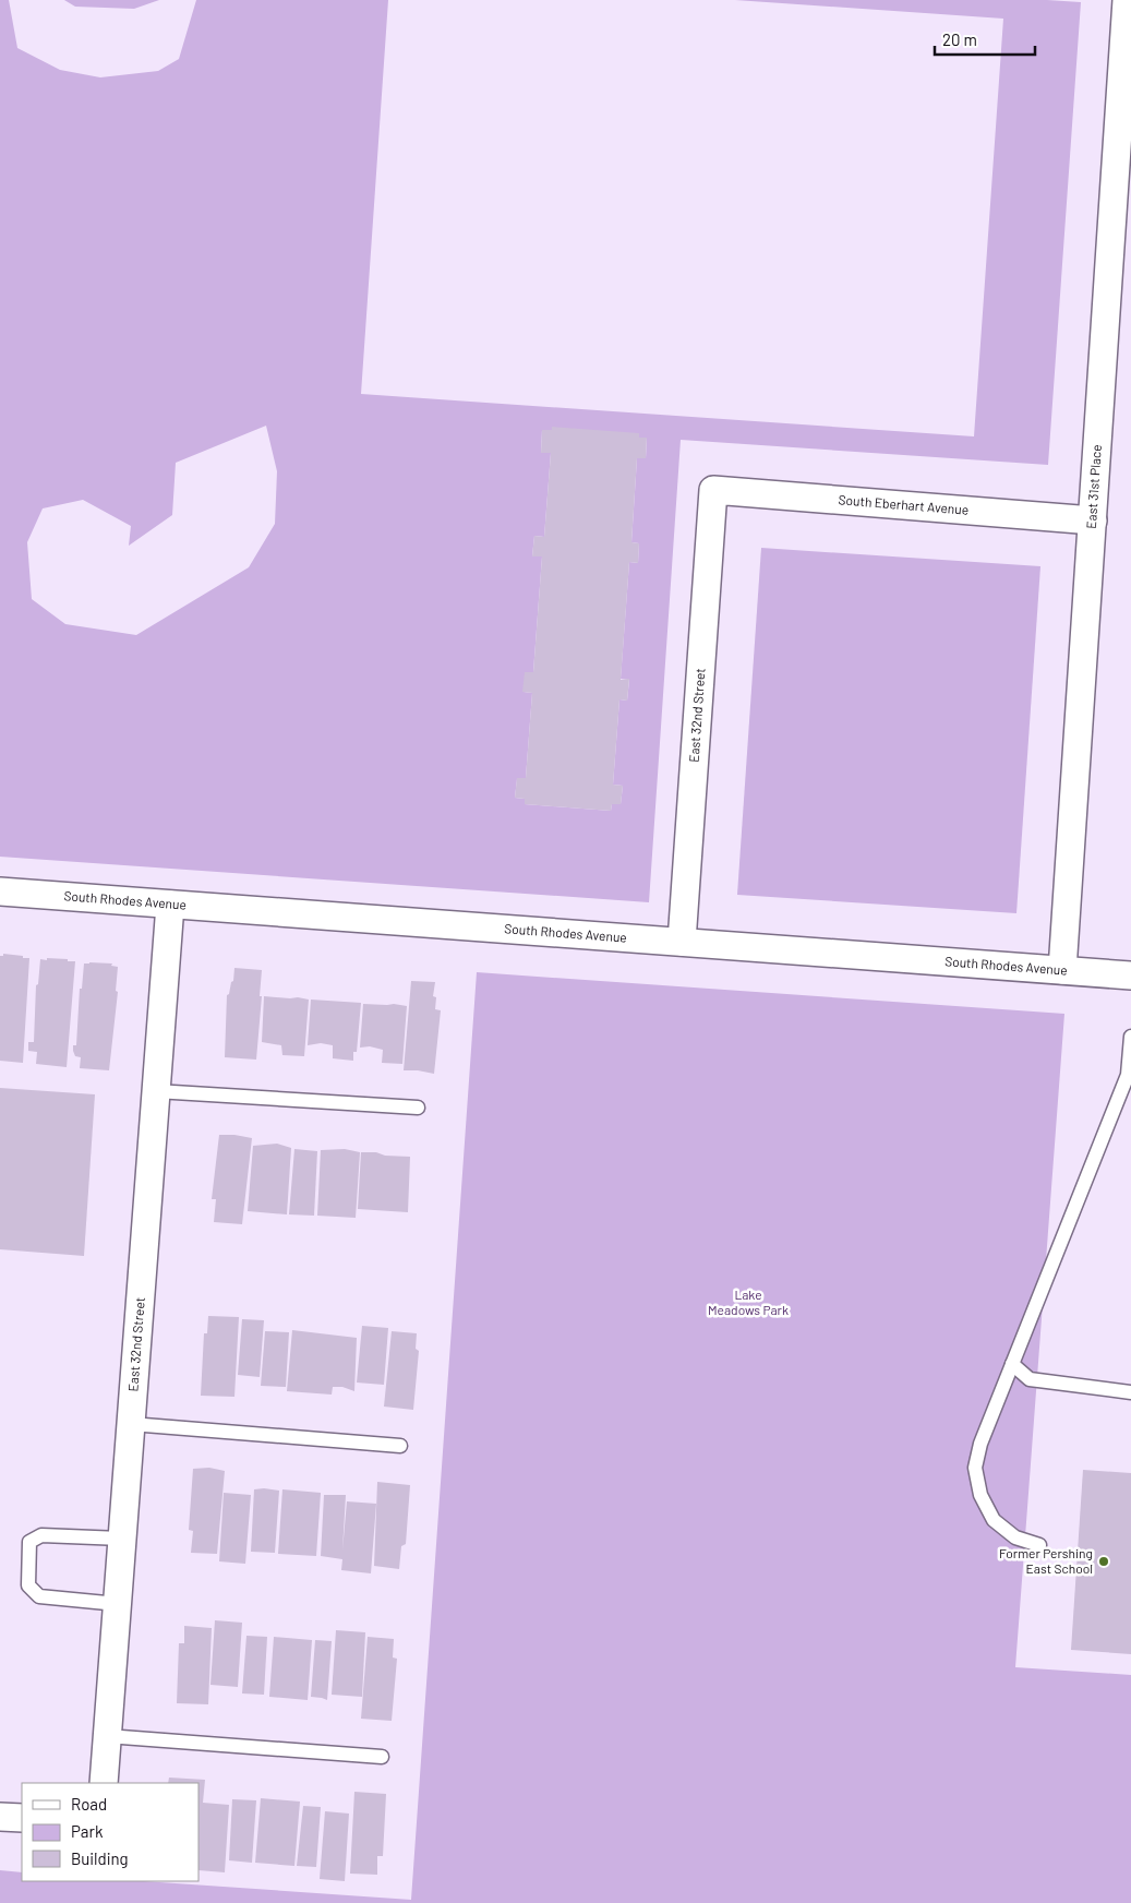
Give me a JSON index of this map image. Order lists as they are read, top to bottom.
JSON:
{
  "streets": {
    "street": [
      "East 31st Place",
      "South Eberhart Avenue",
      "East 32nd Street",
      "South Rhodes Avenue"
    ]
  },
  "crossings": [
    ["East 31st Place", "South Eberhart Avenue"],
    ["East 31st Place", "South Rhodes Avenue"],
    ["South Eberhart Avenue", "East 32nd Street"],
    ["East 32nd Street", "South Rhodes Avenue"]
  ],
  "parks": ["Lake Meadows Park"],
  "places": ["Former Pershing East School"],
  "legend": ["Road", "Park", "Building"],
  "scale_bar": "20 m"
}
